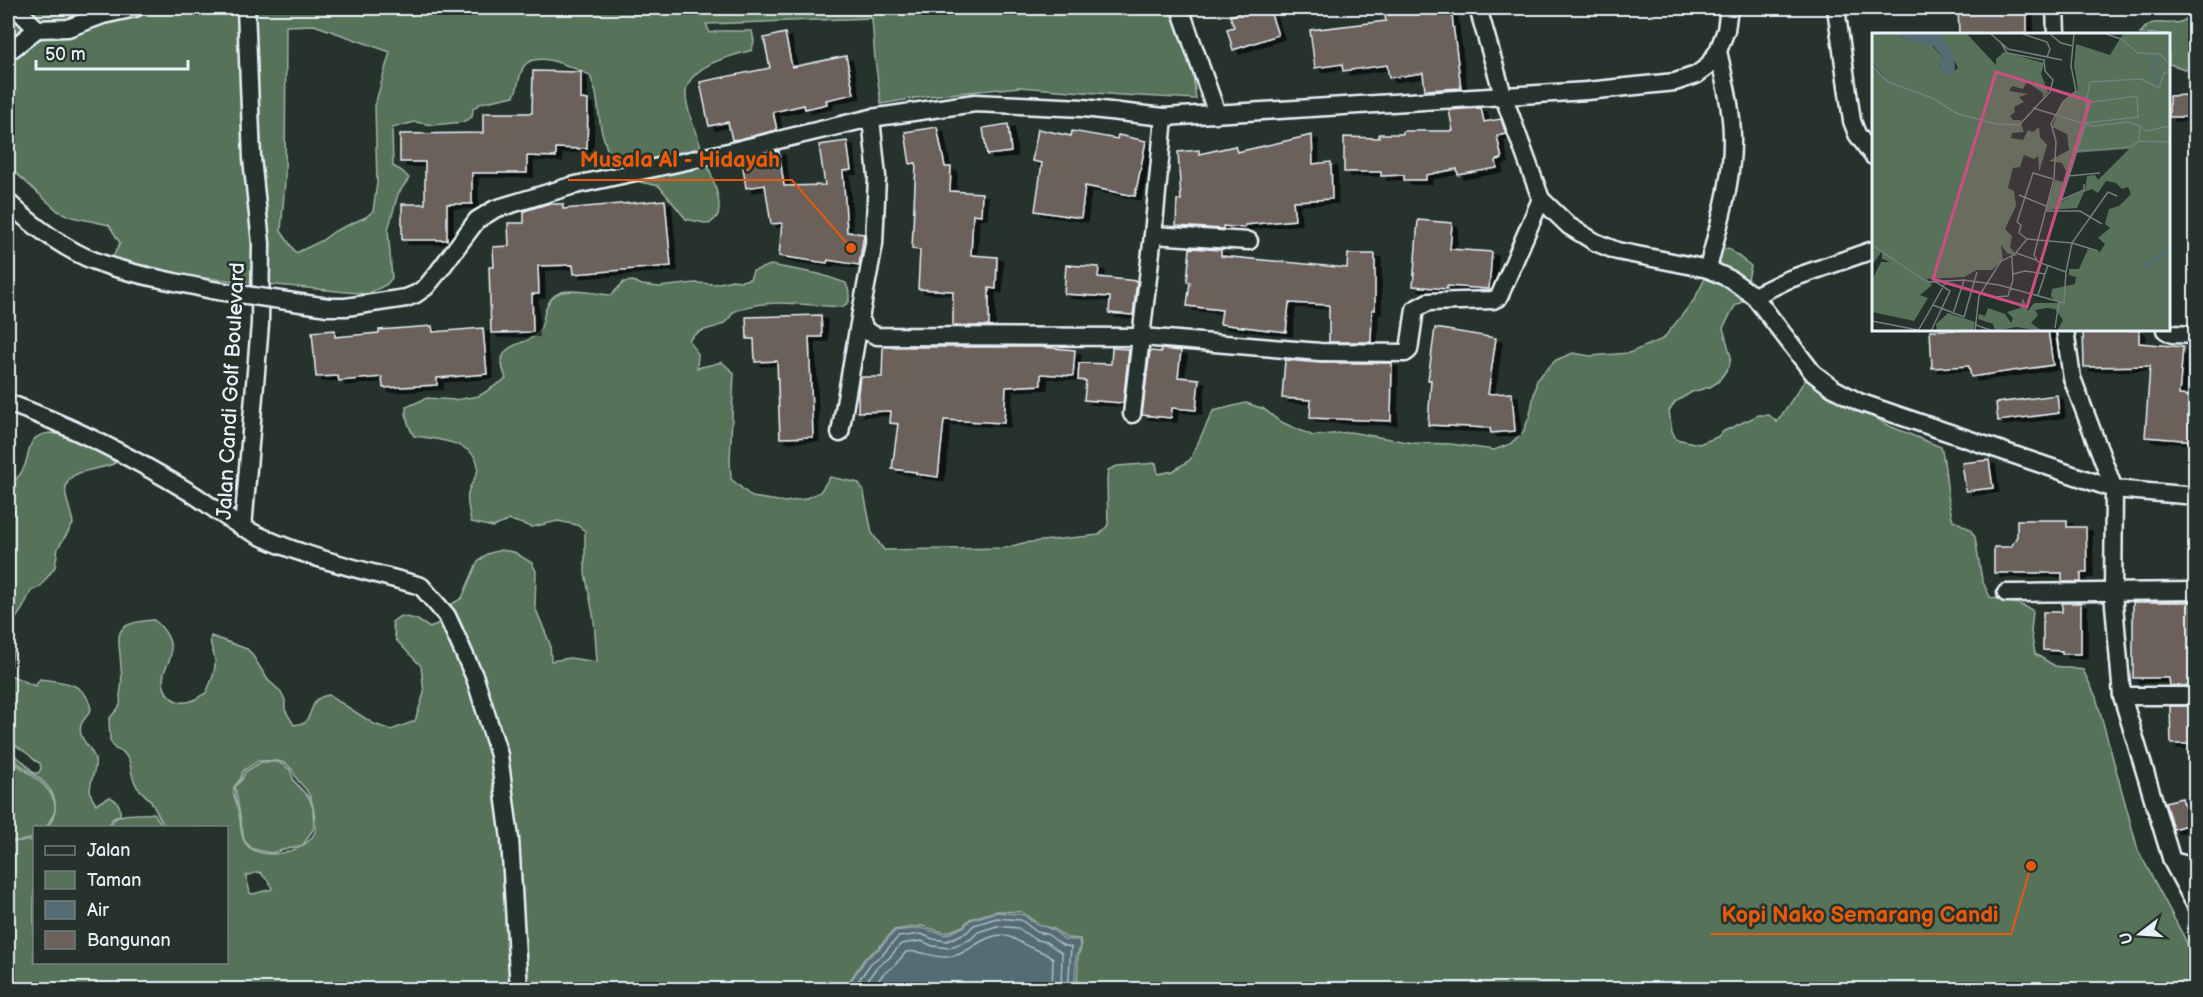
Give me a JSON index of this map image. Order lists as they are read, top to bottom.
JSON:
{
  "streets": {
    "street": ["Jalan Candi Golf Boulevard"]
  },
  "places": ["Musala Al - Hidayah", "Kopi Nako Semarang Candi"],
  "legend": [
    "Jalan",
    "Taman",
    "Air",
    "Bangunan"
  ],
  "scale_bar": "50 m",
  "north": "left"
}
